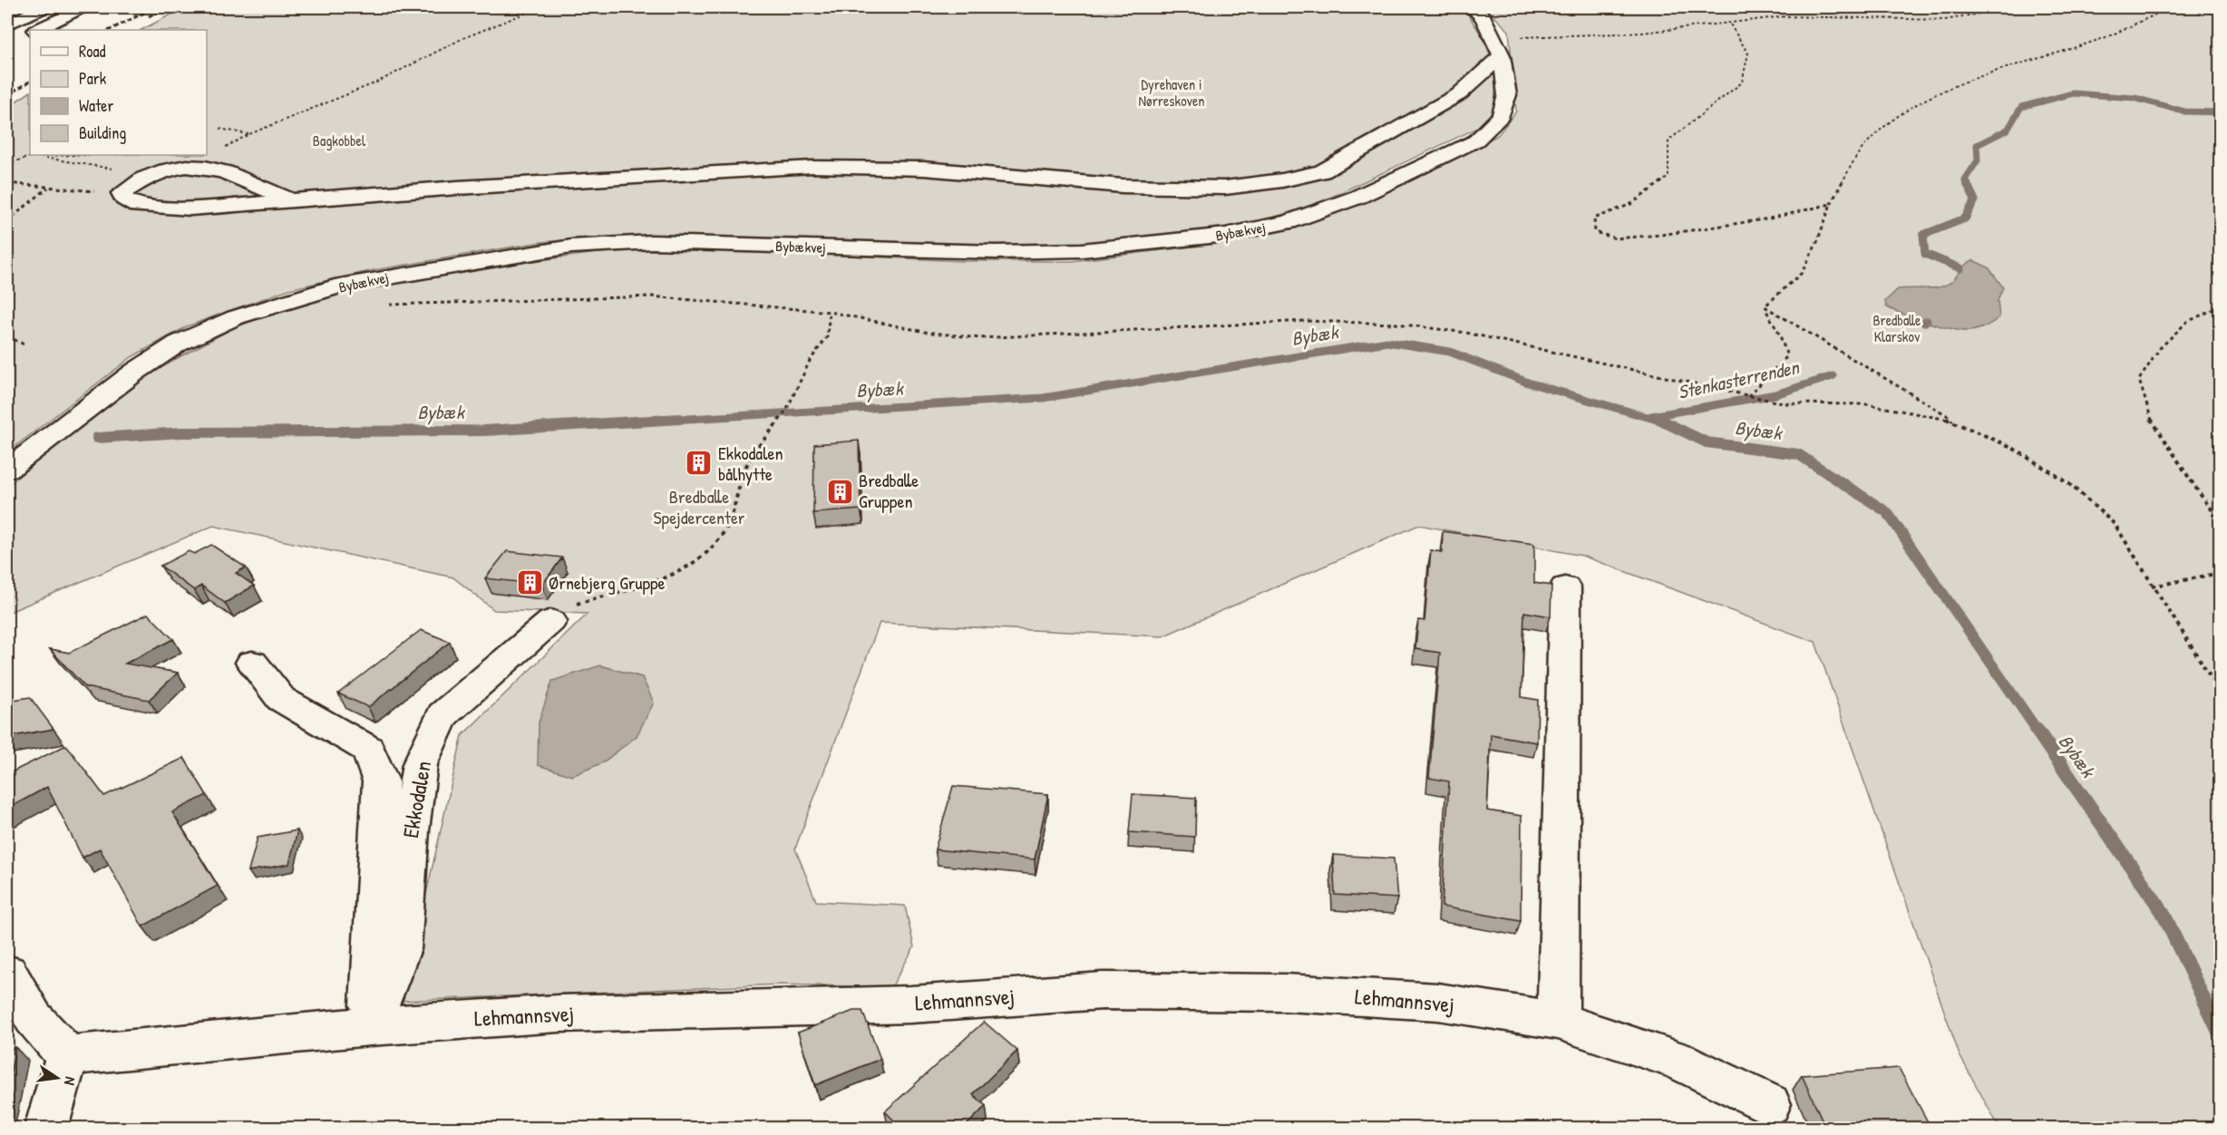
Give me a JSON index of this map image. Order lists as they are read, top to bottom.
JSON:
{
  "streets": {
    "street": ["Bybækvej", "Ekkodalen", "Lehmannsvej"]
  },
  "crossings": [
    ["Ekkodalen", "Lehmannsvej"]
  ],
  "water": ["Bybæk", "Stenkasterrenden"],
  "parks": [
    "Dyrehaven i Nørreskoven",
    "Bagkobbel",
    "Bredballe Klarskov",
    "Bredballe Spejdercenter"
  ],
  "places": {
    "building": ["Ekkodalen bålhytte", "Bredballe Gruppen", "Ørnebjerg Gruppe"]
  },
  "legend": [
    "Road",
    "Park",
    "Water",
    "Building"
  ],
  "north": "right"
}
